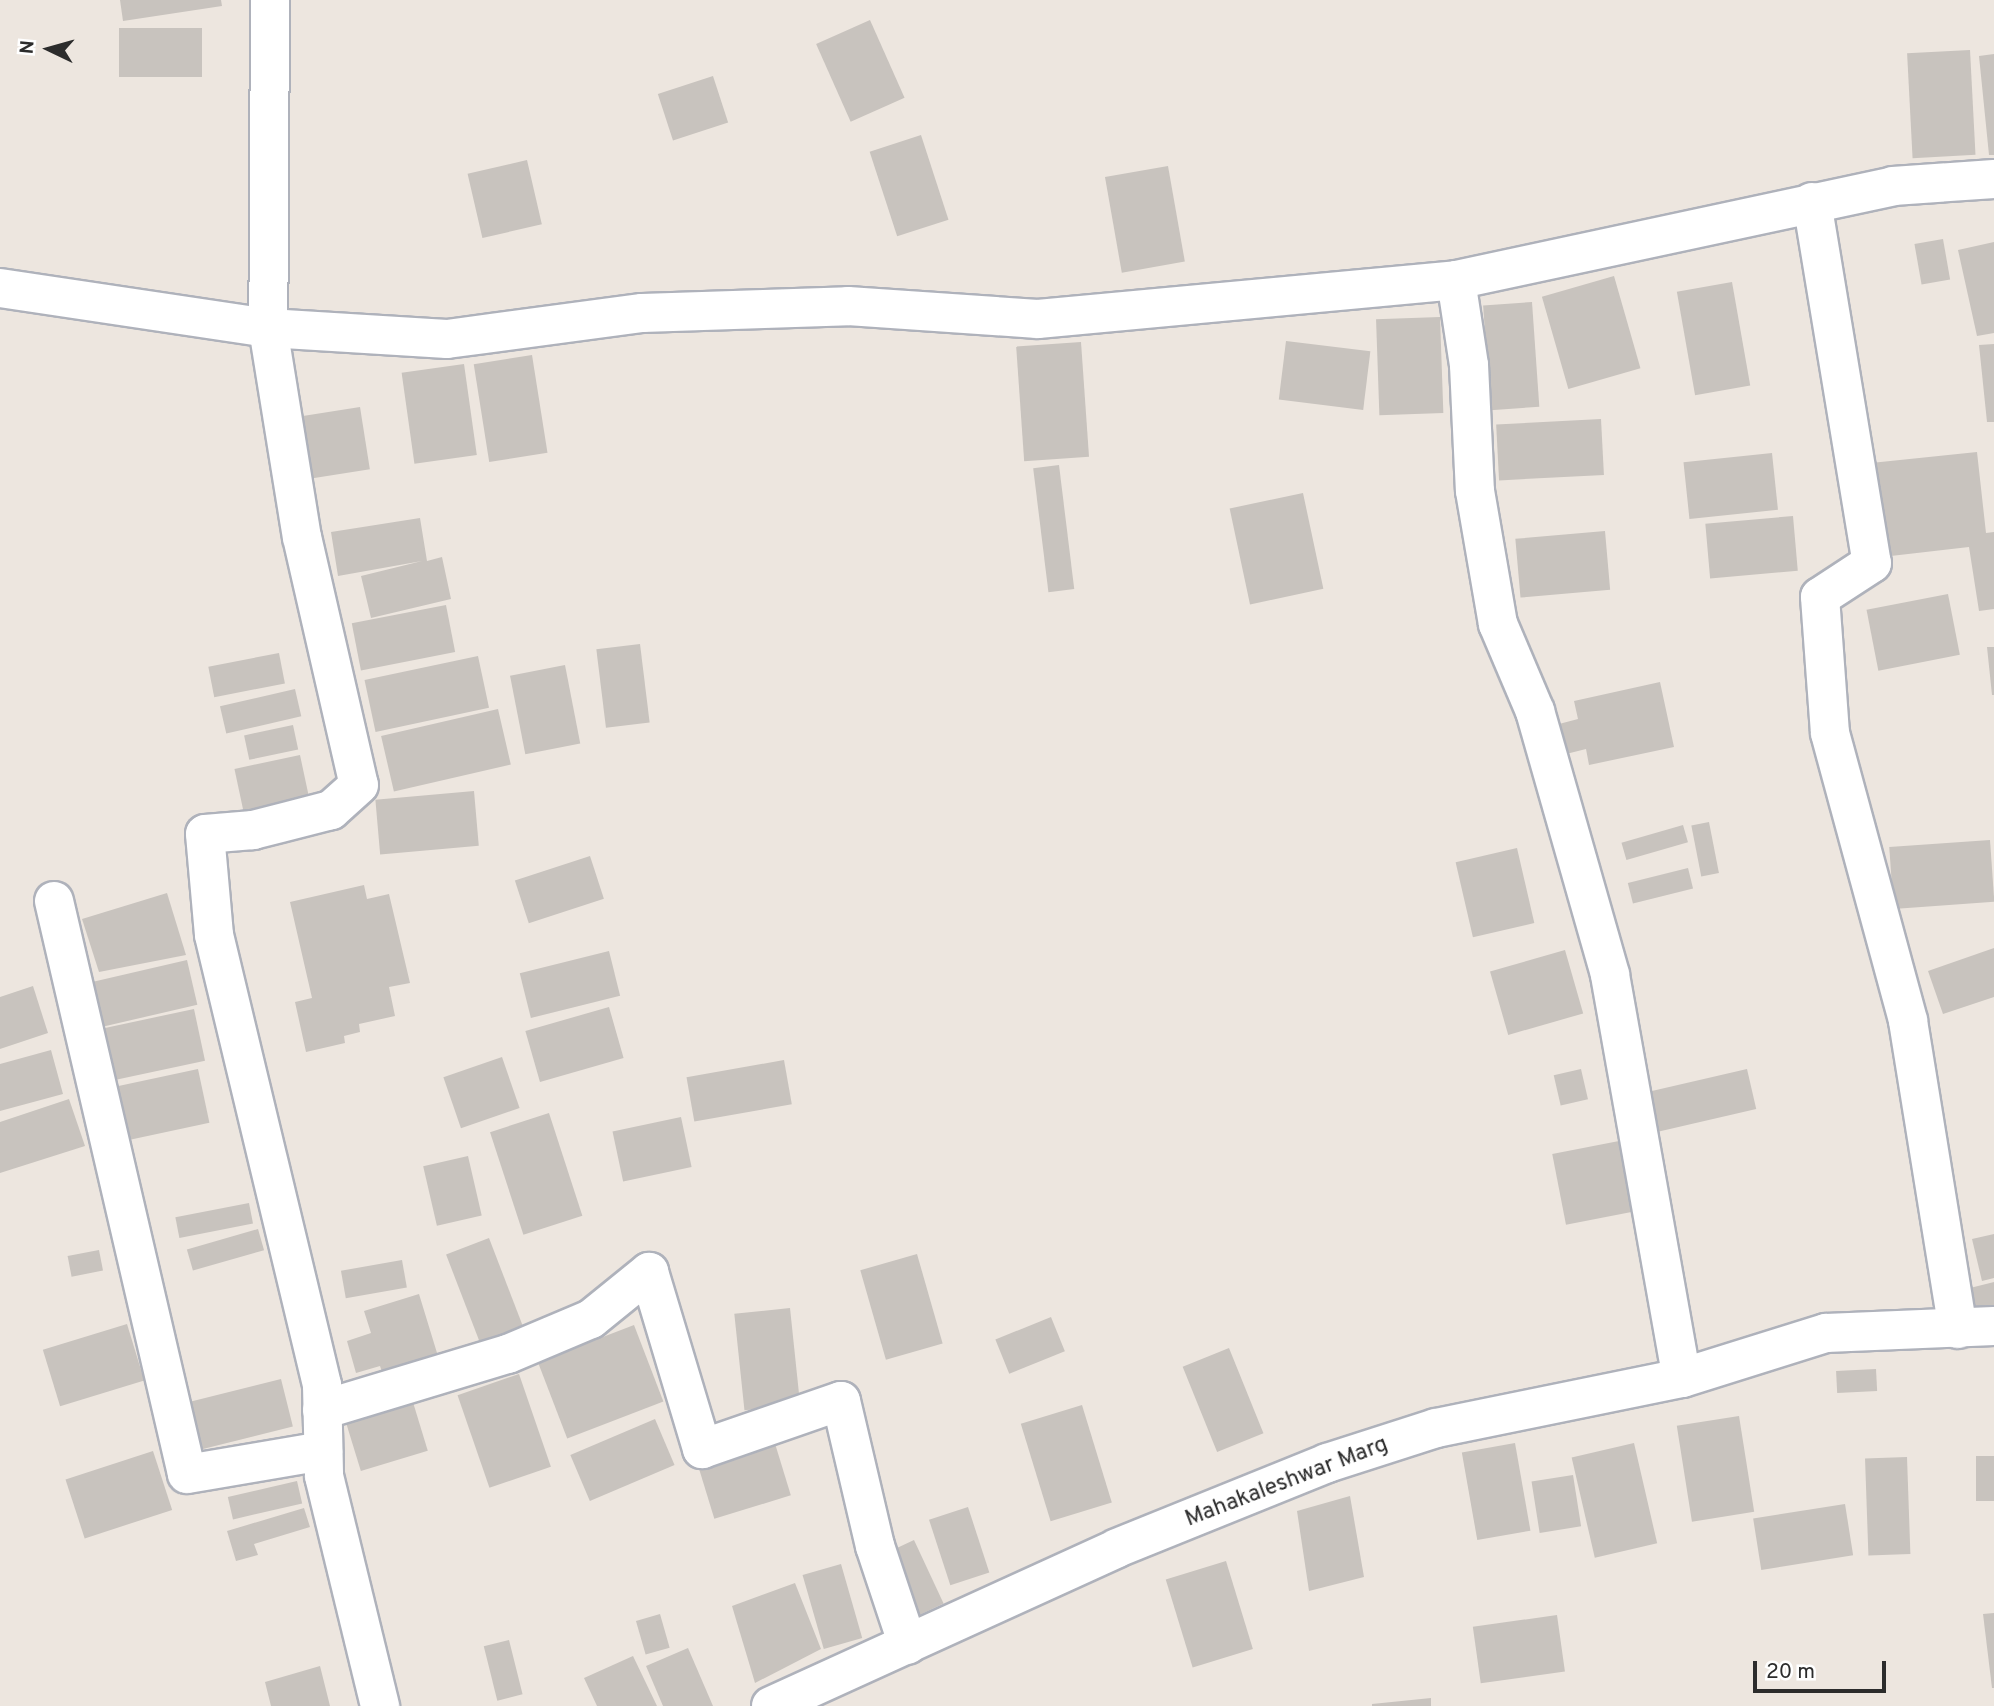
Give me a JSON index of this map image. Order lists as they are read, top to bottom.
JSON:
{
  "streets": {
    "street": ["Mahakaleshwar Marg"]
  },
  "scale_bar": "20 m",
  "north": "left"
}
